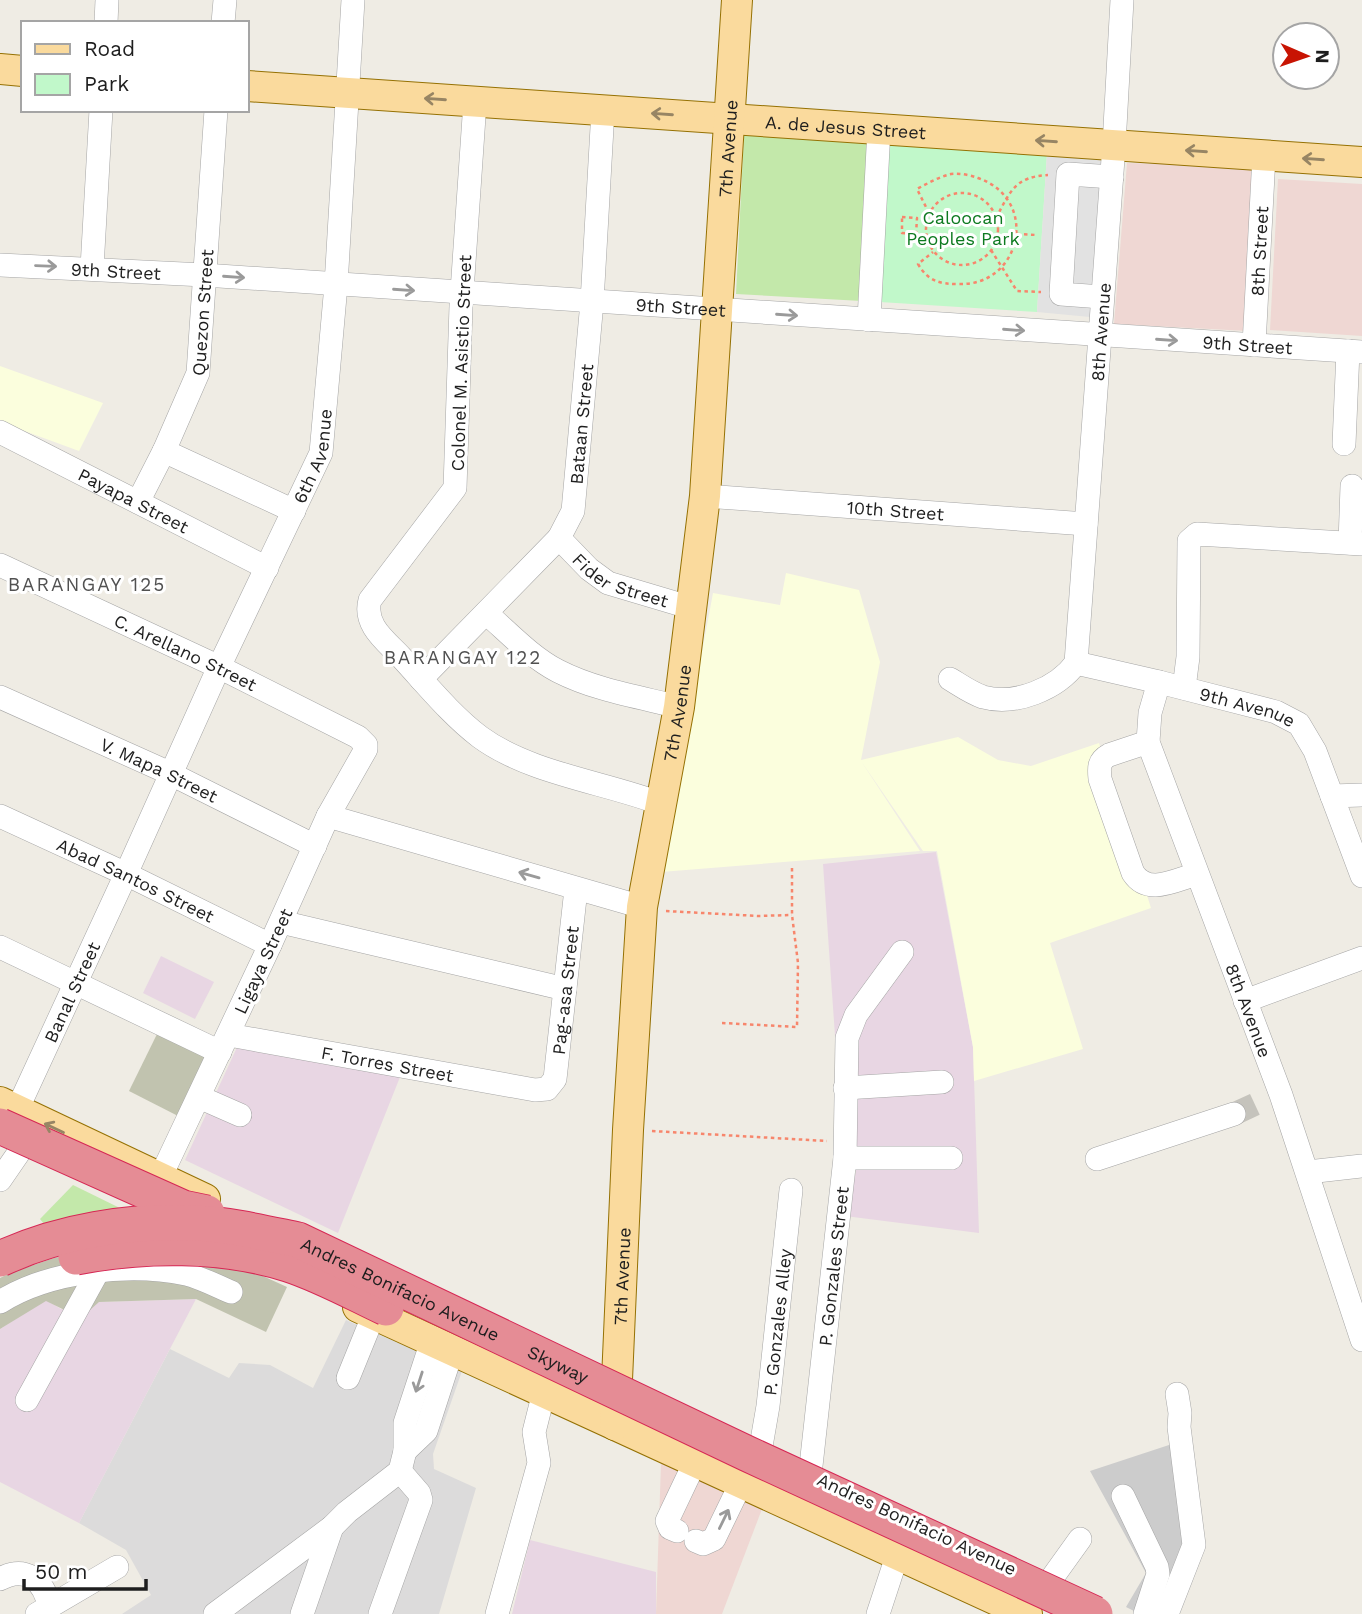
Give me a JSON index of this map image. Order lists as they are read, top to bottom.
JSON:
{
  "streets": {
    "highway": ["Skyway"],
    "main road": ["A. de Jesus Street", "7th Avenue", "Andres Bonifacio Avenue"],
    "street": [
      "8th Street",
      "9th Street",
      "Quezon Street",
      "8th Avenue",
      "Colonel M. Asistio Street",
      "Bataan Street",
      "6th Avenue",
      "Payapa Street",
      "10th Street",
      "Fider Street",
      "C. Arellano Street",
      "9th Avenue",
      "V. Mapa Street",
      "Abad Santos Street",
      "Ligaya Street",
      "Pag-asa Street",
      "Banal Street",
      "F. Torres Street",
      "P. Gonzales Street",
      "P. Gonzales Alley"
    ]
  },
  "crossings": [
    ["A. de Jesus Street", "7th Avenue"],
    ["A. de Jesus Street", "8th Street"],
    ["A. de Jesus Street", "8th Avenue"],
    ["A. de Jesus Street", "Colonel M. Asistio Street"],
    ["A. de Jesus Street", "Bataan Street"],
    ["A. de Jesus Street", "6th Avenue"],
    ["7th Avenue", "9th Street"],
    ["7th Avenue", "Colonel M. Asistio Street"],
    ["7th Avenue", "10th Street"],
    ["7th Avenue", "Fider Street"],
    ["7th Avenue", "Andres Bonifacio Avenue"],
    ["8th Street", "9th Street"],
    ["9th Street", "Quezon Street"],
    ["9th Street", "8th Avenue"],
    ["9th Street", "Colonel M. Asistio Street"],
    ["9th Street", "Bataan Street"],
    ["9th Street", "6th Avenue"],
    ["Quezon Street", "Payapa Street"],
    ["8th Avenue", "10th Street"],
    ["8th Avenue", "9th Avenue"],
    ["Colonel M. Asistio Street", "Bataan Street"],
    ["Bataan Street", "Fider Street"],
    ["6th Avenue", "Payapa Street"],
    ["6th Avenue", "C. Arellano Street"],
    ["6th Avenue", "V. Mapa Street"],
    ["6th Avenue", "Abad Santos Street"],
    ["6th Avenue", "Banal Street"],
    ["C. Arellano Street", "Ligaya Street"],
    ["V. Mapa Street", "Ligaya Street"],
    ["Abad Santos Street", "Ligaya Street"],
    ["Abad Santos Street", "Banal Street"],
    ["Ligaya Street", "F. Torres Street"],
    ["Ligaya Street", "Andres Bonifacio Avenue"],
    ["Pag-asa Street", "F. Torres Street"],
    ["Banal Street", "F. Torres Street"],
    ["Banal Street", "Andres Bonifacio Avenue"],
    ["P. Gonzales Street", "Andres Bonifacio Avenue"],
    ["Andres Bonifacio Avenue", "P. Gonzales Alley"],
    ["Andres Bonifacio Avenue", "Skyway"]
  ],
  "one_way": ["A. de Jesus Street", "9th Street"],
  "districts": ["BARANGAY 125", "BARANGAY 122"],
  "parks": ["Caloocan Peoples Park"],
  "legend": ["Road", "Park"],
  "scale_bar": "50 m",
  "north": "right"
}
